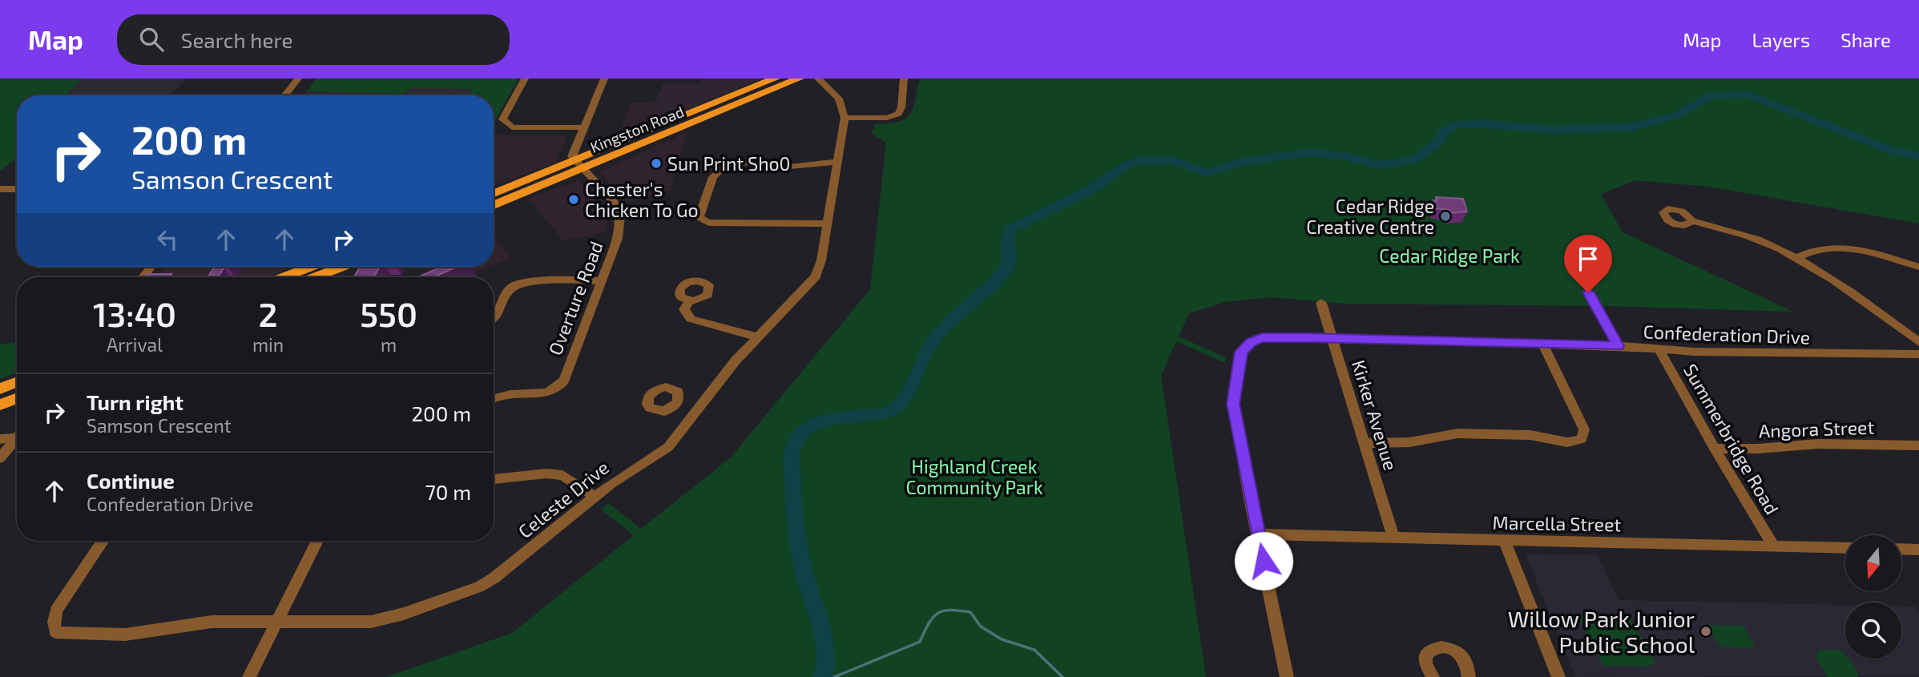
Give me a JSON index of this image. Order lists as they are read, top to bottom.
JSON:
{
  "streets": {
    "main road": ["Kingston Road"],
    "street": [
      "Overture Road",
      "Confederation Drive",
      "Kirker Avenue",
      "Angora Street",
      "Summerbridge Road",
      "Celeste Drive",
      "Marcella Street"
    ]
  },
  "crossings": [
    ["Kingston Road", "Overture Road"],
    ["Confederation Drive", "Kirker Avenue"],
    ["Confederation Drive", "Summerbridge Road"],
    ["Confederation Drive", "Marcella Street"],
    ["Kirker Avenue", "Marcella Street"],
    ["Angora Street", "Summerbridge Road"],
    ["Summerbridge Road", "Marcella Street"]
  ],
  "parks": ["Cedar Ridge Park", "Highland Creek Community Park"],
  "places": [
    "Sun Print Sho0",
    "Chester's Chicken To Go",
    "Cedar Ridge Creative Centre",
    "Willow Park Junior Public School"
  ],
  "north": "bottom",
  "page": {
    "header": "Map",
    "search": "Search here",
    "nav": ["Map", "Layers", "Share"],
    "turn": ["200 m", "Samson Crescent"],
    "eta": [
      "13:40",
      "Arrival",
      "2",
      "min",
      "550",
      "m"
    ],
    "list": [
      {
        "name": "Turn right",
        "note": "Samson Crescent",
        "value": "200 m"
      },
      {
        "name": "Continue",
        "note": "Confederation Drive",
        "value": "70 m"
      }
    ]
  }
}
